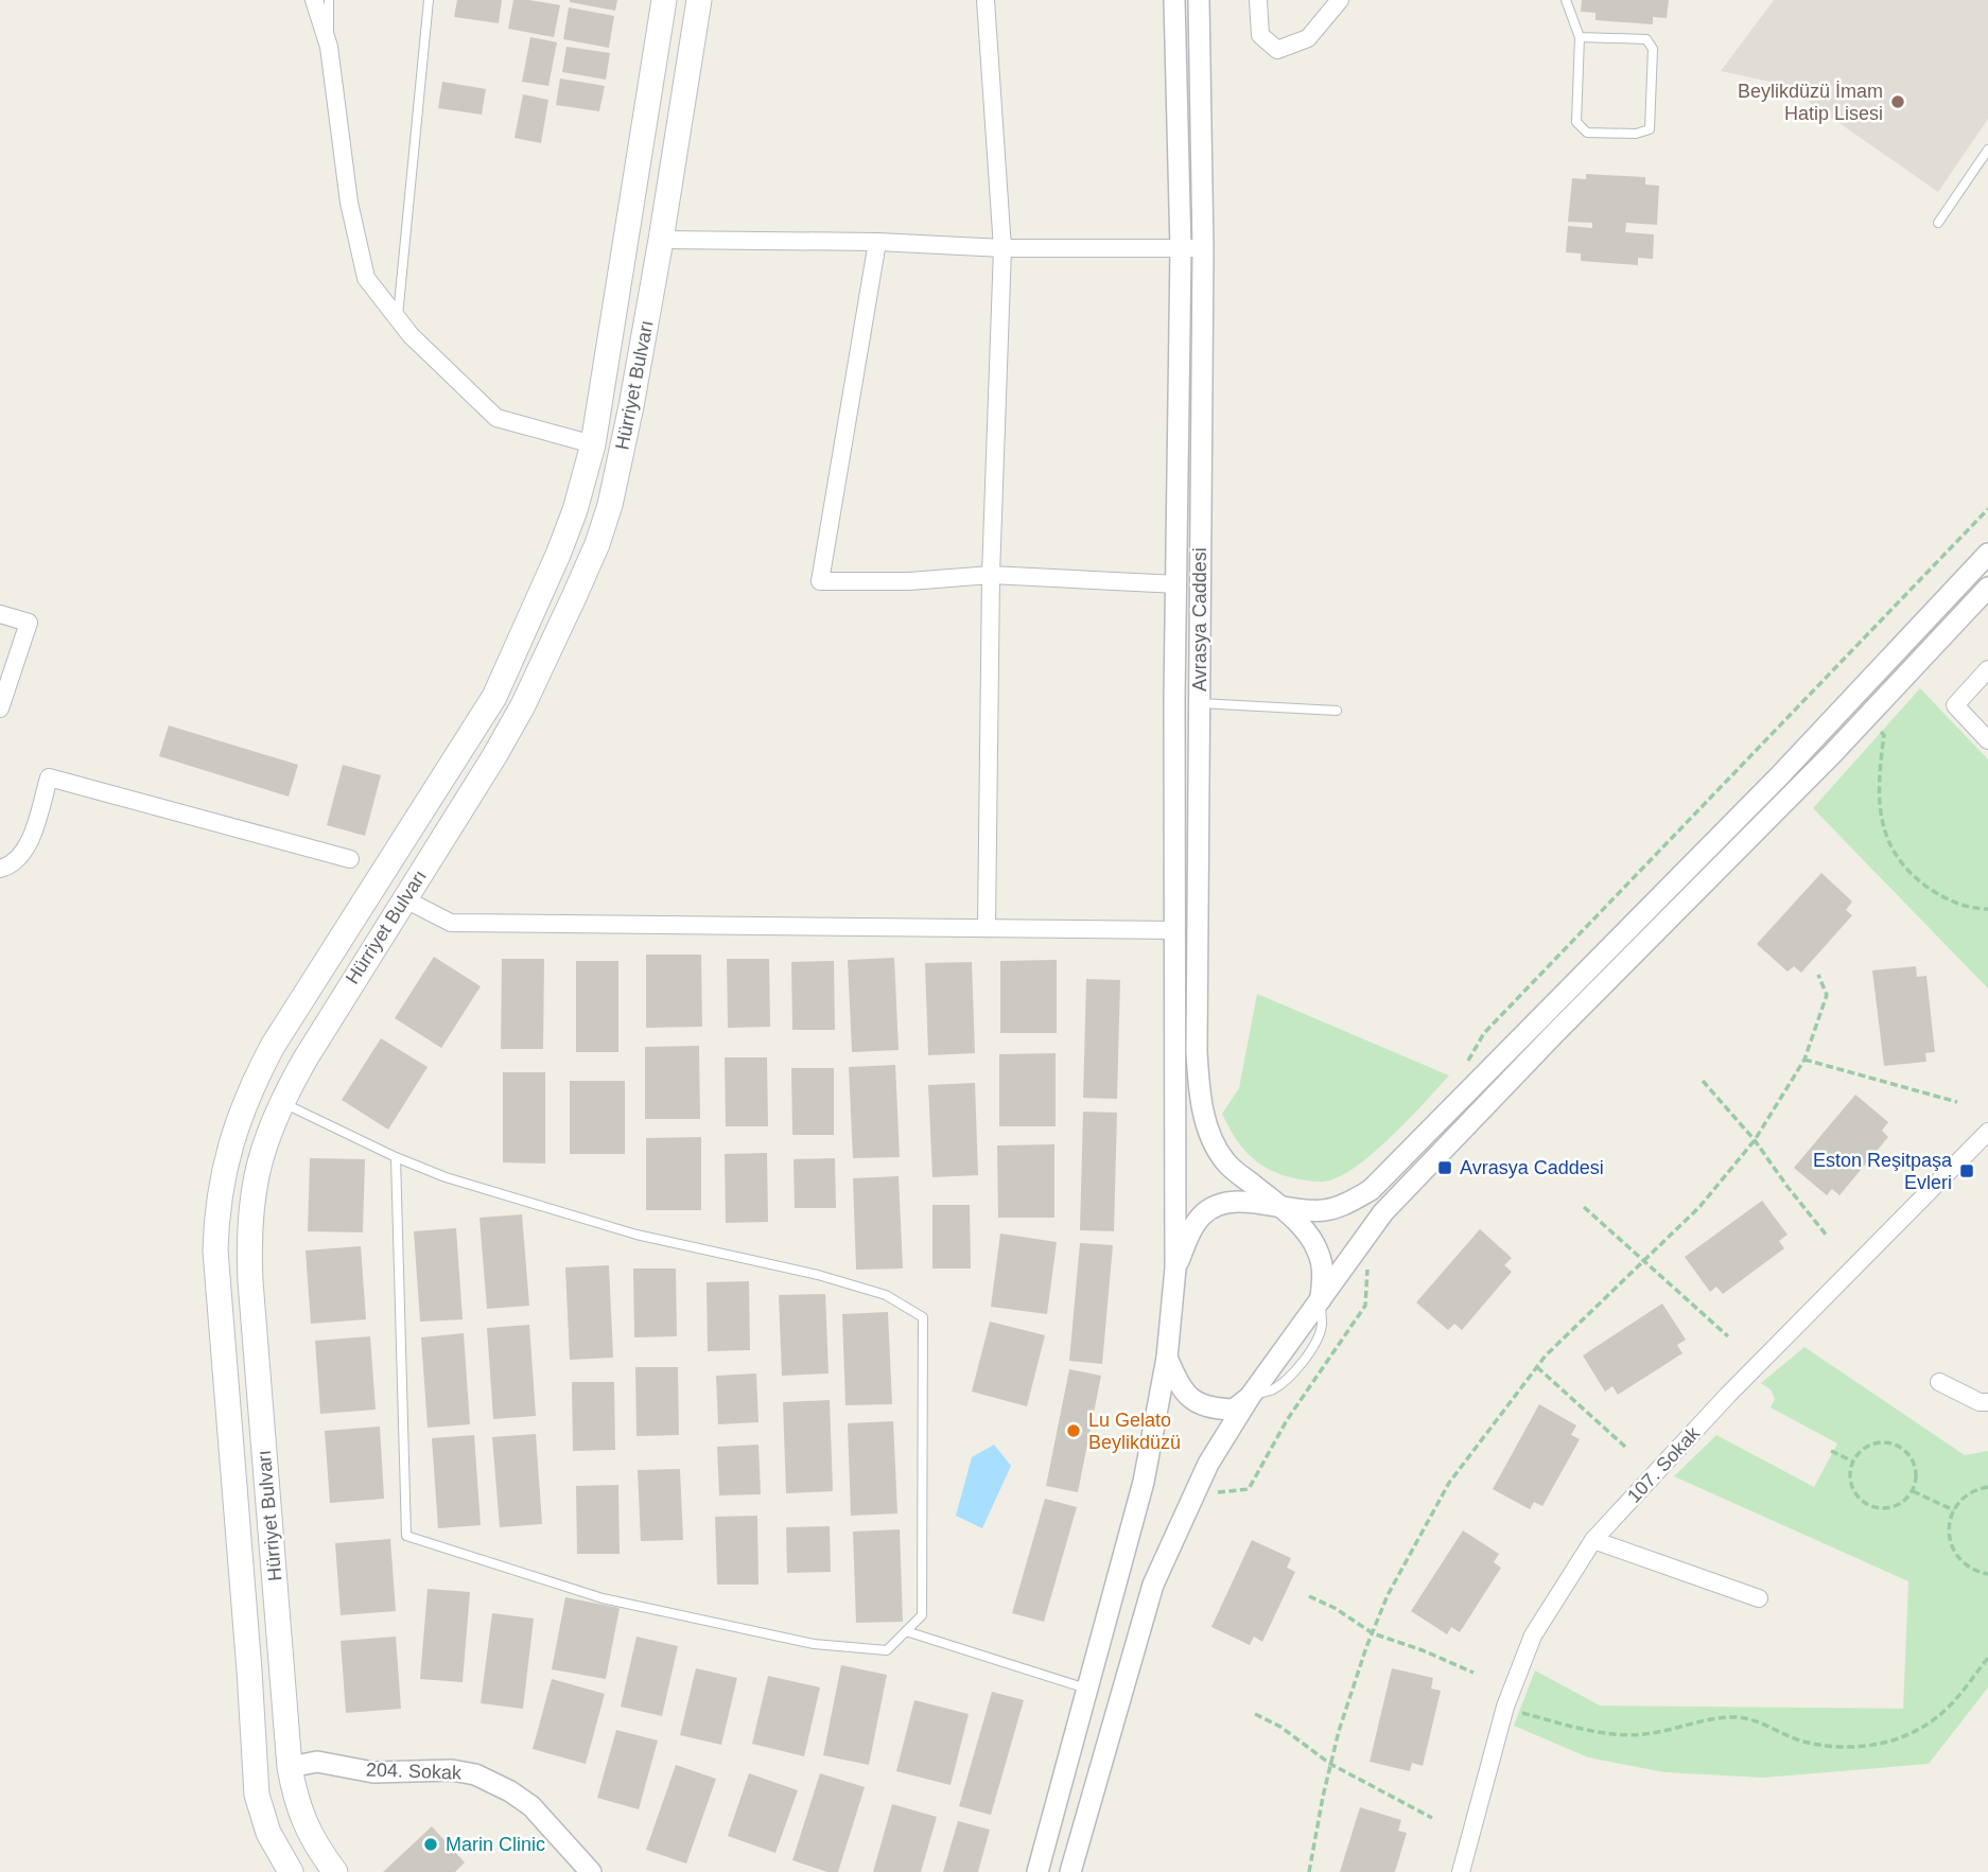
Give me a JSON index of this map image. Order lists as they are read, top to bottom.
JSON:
{
  "streets": {
    "main road": ["Hürriyet Bulvarı"],
    "street": ["Avrasya Caddesi", "107. Sokak", "204. Sokak"]
  },
  "crossings": [
    ["Hürriyet Bulvarı", "204. Sokak"]
  ],
  "places": {
    "other": ["Beylikdüzü İmam Hatip Lisesi", "Lu Gelato Beylikdüzü", "Marin Clinic"],
    "transit": ["Avrasya Caddesi", "Eston Reşitpaşa Evleri"]
  }
}
